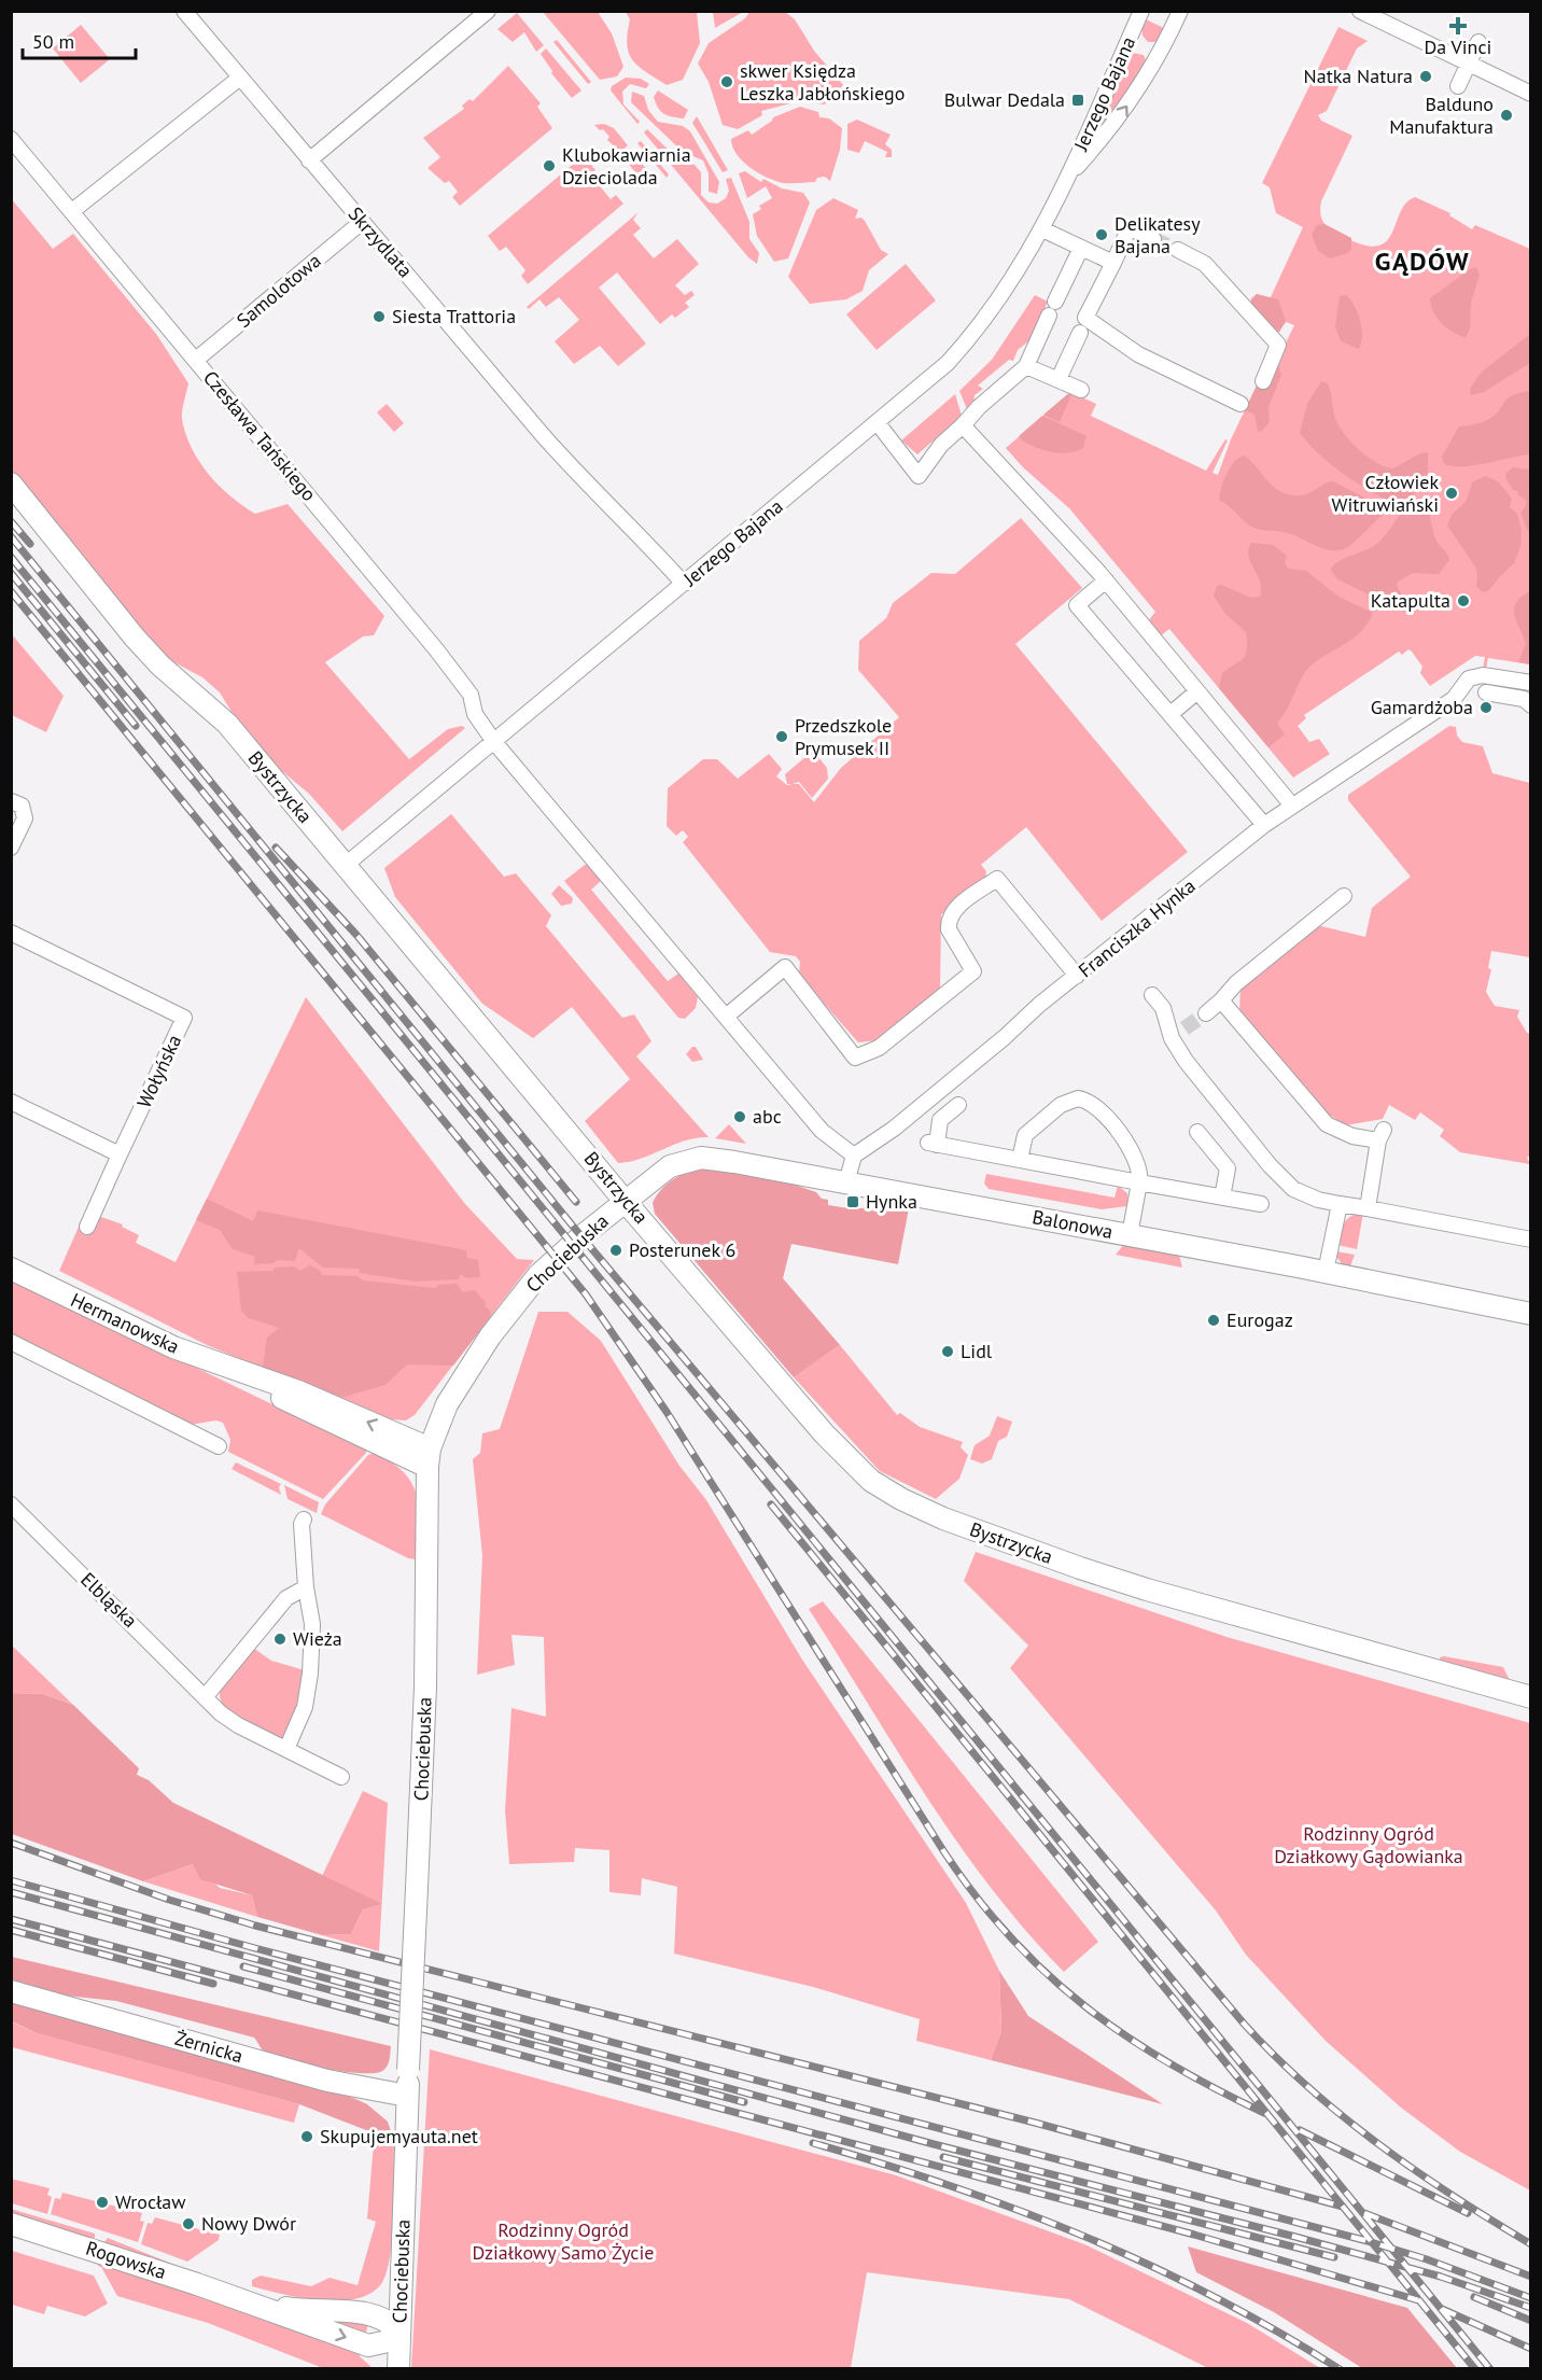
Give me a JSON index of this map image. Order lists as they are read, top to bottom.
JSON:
{
  "streets": {
    "street": [
      "Jerzego Bajana",
      "Skrzydlata",
      "Samolotowa",
      "Czesława Tańskiego",
      "Bystrzycka",
      "Franciszka Hynka",
      "Wołyńska",
      "Balonowa",
      "Chociebuska",
      "Hermanowska",
      "Elbląska",
      "Żernicka",
      "Rogowska"
    ]
  },
  "crossings": [
    ["Jerzego Bajana", "Skrzydlata"],
    ["Jerzego Bajana", "Czesława Tańskiego"],
    ["Jerzego Bajana", "Bystrzycka"],
    ["Skrzydlata", "Samolotowa"],
    ["Samolotowa", "Czesława Tańskiego"],
    ["Czesława Tańskiego", "Franciszka Hynka"],
    ["Bystrzycka", "Balonowa"],
    ["Bystrzycka", "Chociebuska"],
    ["Balonowa", "Chociebuska"],
    ["Chociebuska", "Hermanowska"],
    ["Chociebuska", "Żernicka"],
    ["Chociebuska", "Rogowska"]
  ],
  "districts": ["GĄDÓW"],
  "parks": ["Rodzinny Ogród Działkowy Gądowianka", "Rodzinny Ogród Działkowy Samo Życie"],
  "places": {
    "health": ["Da Vinci"],
    "other": [
      "Natka Natura",
      "skwer Księdza Leszka Jabłońskiego",
      "Balduno Manufaktura",
      "Klubokawiarnia Dzieciolada",
      "Delikatesy Bajana",
      "Siesta Trattoria",
      "Człowiek Witruwiański",
      "Katapulta",
      "Gamardżoba",
      "Przedszkole Prymusek II",
      "abc",
      "Posterunek 6",
      "Eurogaz",
      "Lidl",
      "Wieża",
      "Skupujemyauta.net",
      "Wrocław",
      "Nowy Dwór"
    ],
    "transit": ["Bulwar Dedala", "Hynka"]
  },
  "scale_bar": "50 m"
}
